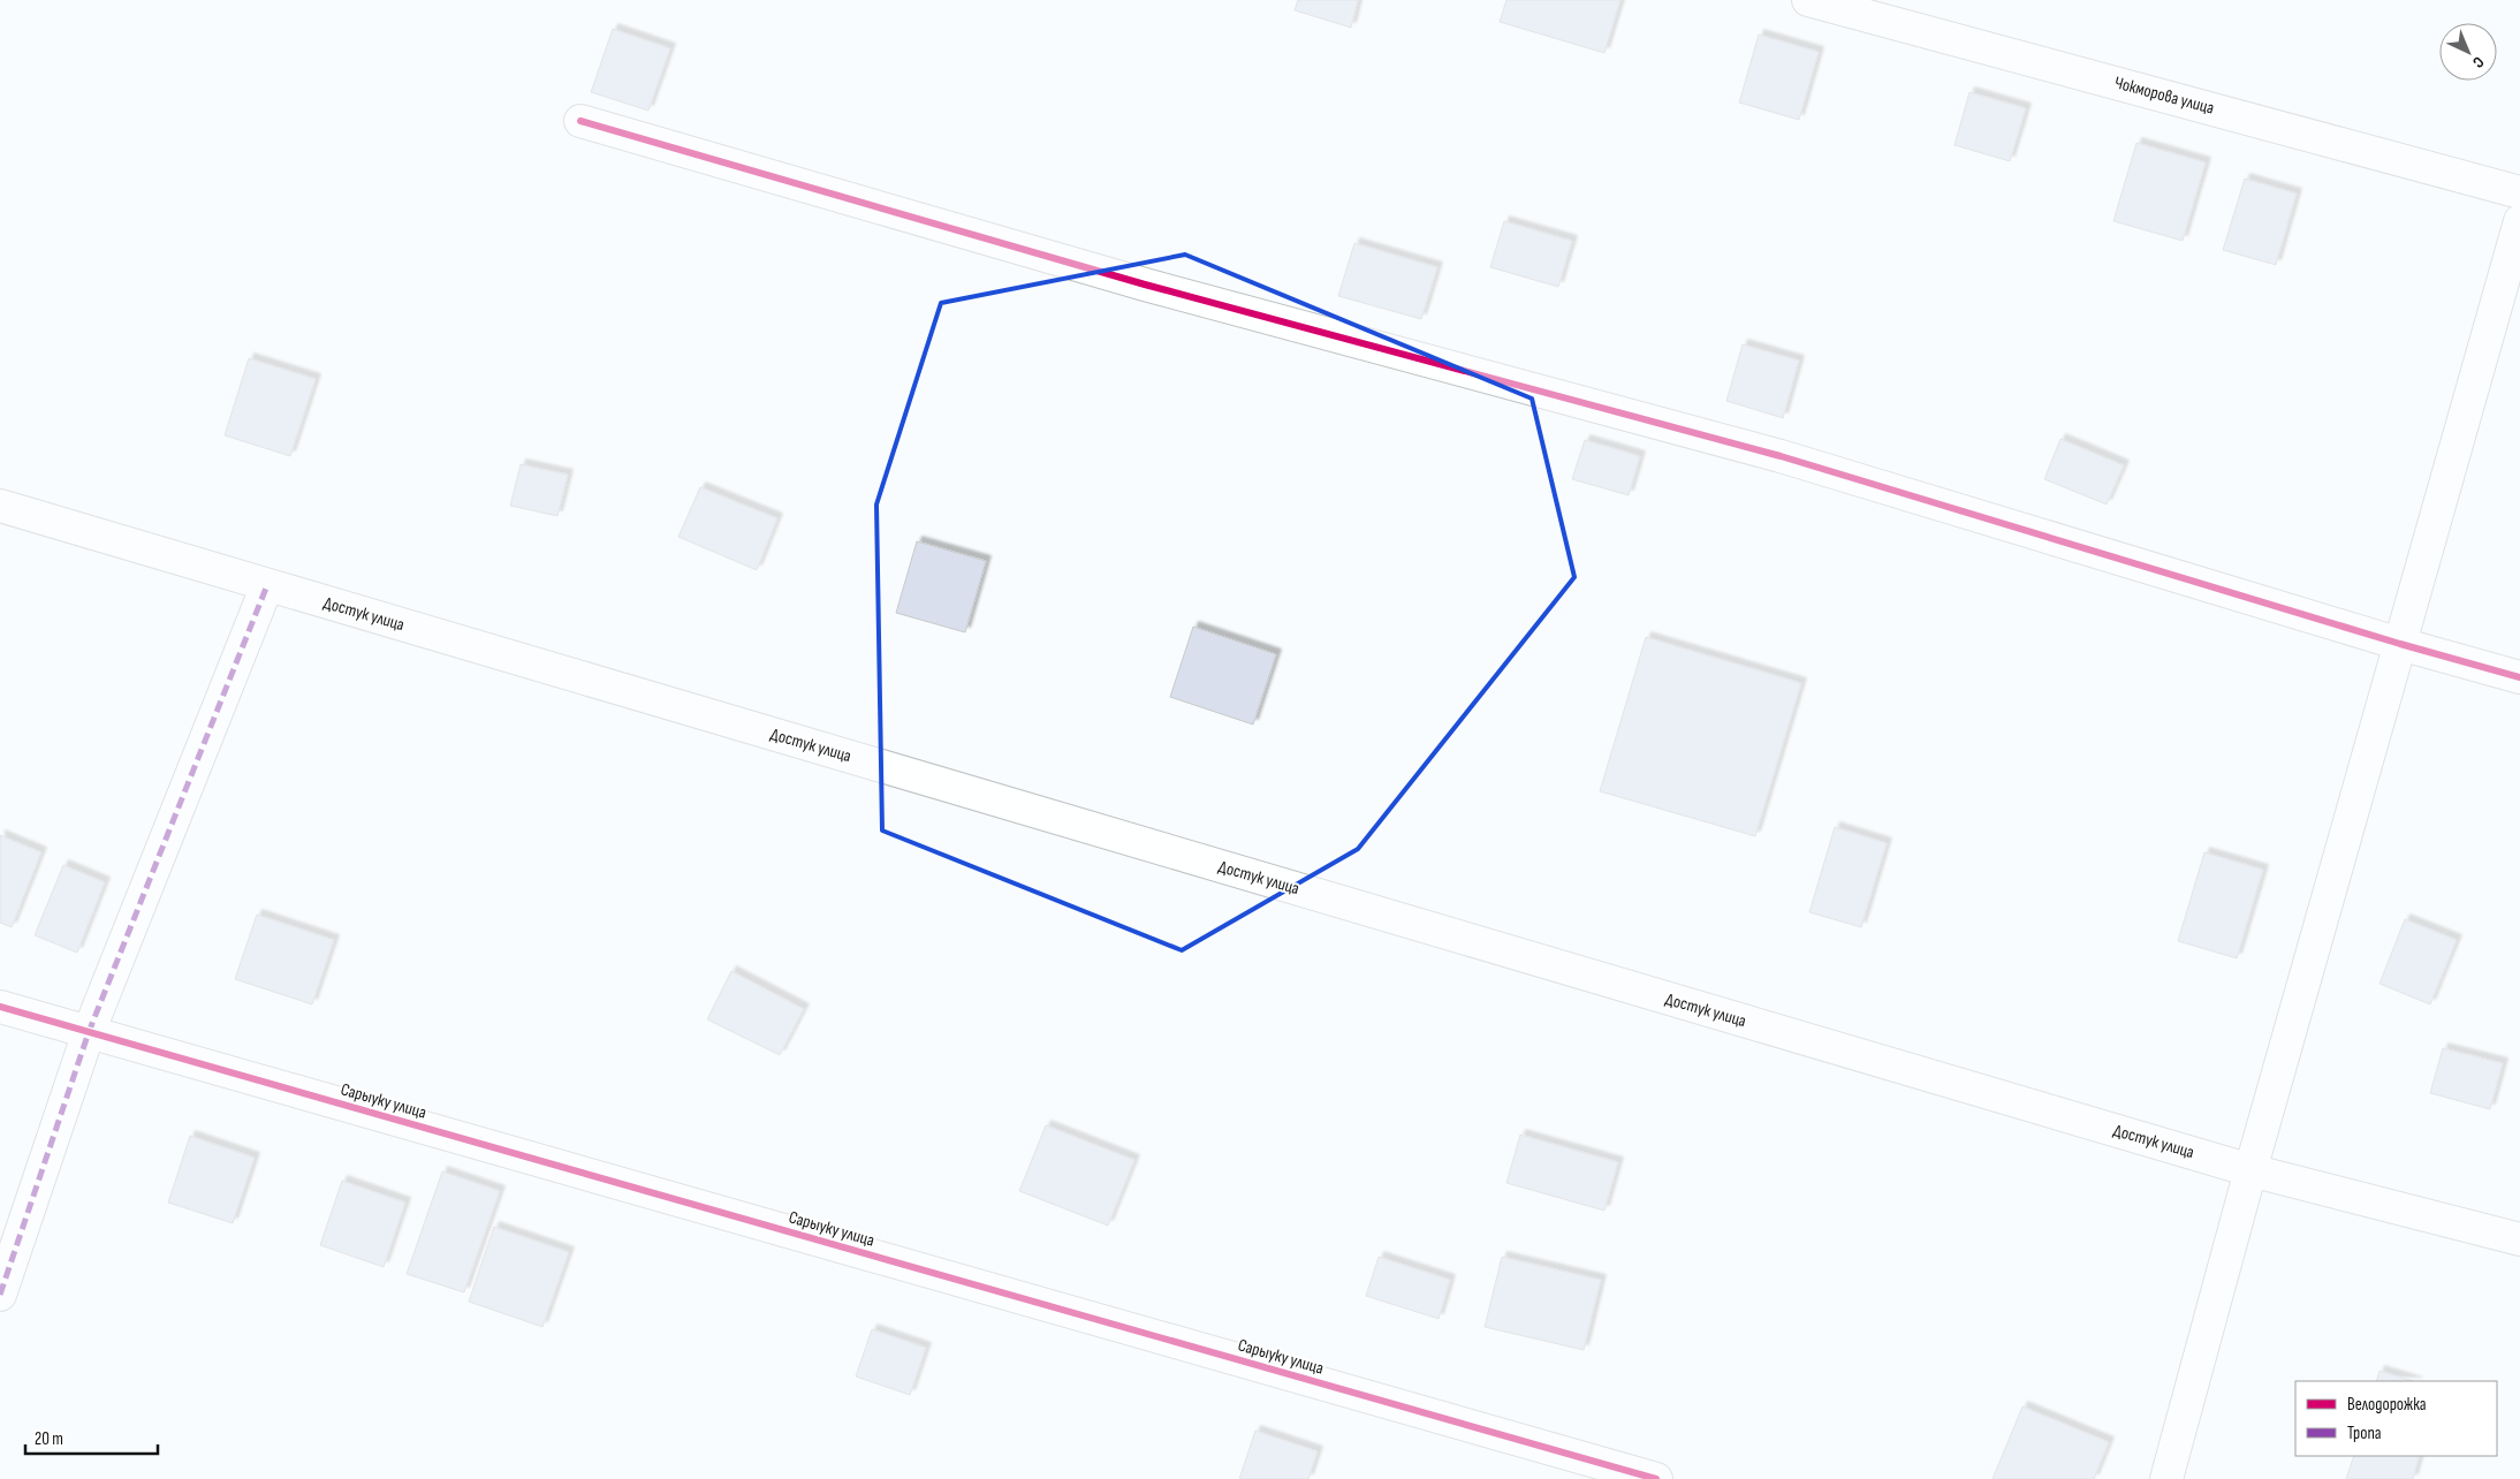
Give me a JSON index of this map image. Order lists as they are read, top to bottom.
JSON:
{
  "streets": {
    "street": ["Чокморова улица", "Достук улица", "Сарыуку улица"]
  },
  "legend": ["Велодорожка", "Тропа"],
  "scale_bar": "20 m",
  "north": "bottom right"
}
